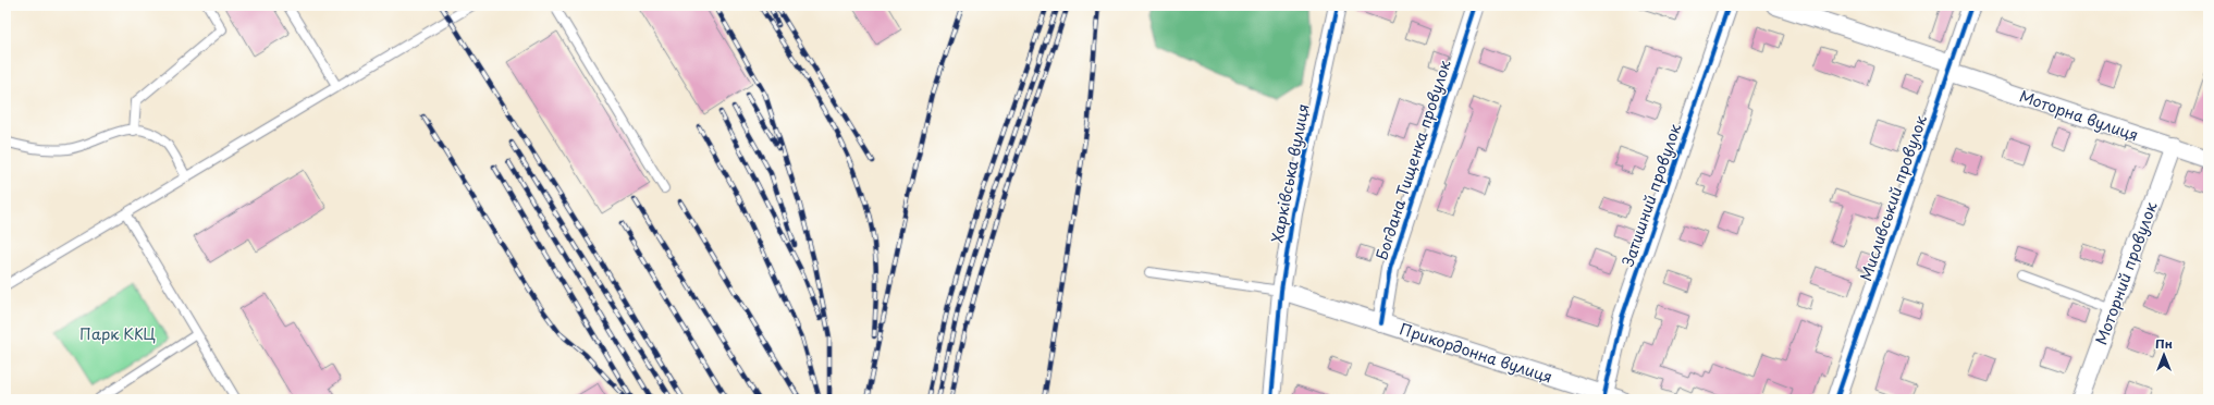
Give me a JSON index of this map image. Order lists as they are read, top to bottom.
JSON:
{
  "streets": {
    "street": [
      "Моторна вулиця",
      "Богдана Тищенка провулок",
      "Харківська вулиця",
      "Затишний провулок",
      "Мисливський провулок",
      "Моторний провулок",
      "Прикордонна вулиця"
    ]
  },
  "crossings": [
    ["Моторна вулиця", "Мисливський провулок"],
    ["Моторна вулиця", "Моторний провулок"],
    ["Богдана Тищенка провулок", "Прикордонна вулиця"],
    ["Харківська вулиця", "Прикордонна вулиця"],
    ["Затишний провулок", "Прикордонна вулиця"]
  ],
  "parks": ["Парк ККЦ"],
  "north": "top"
}
